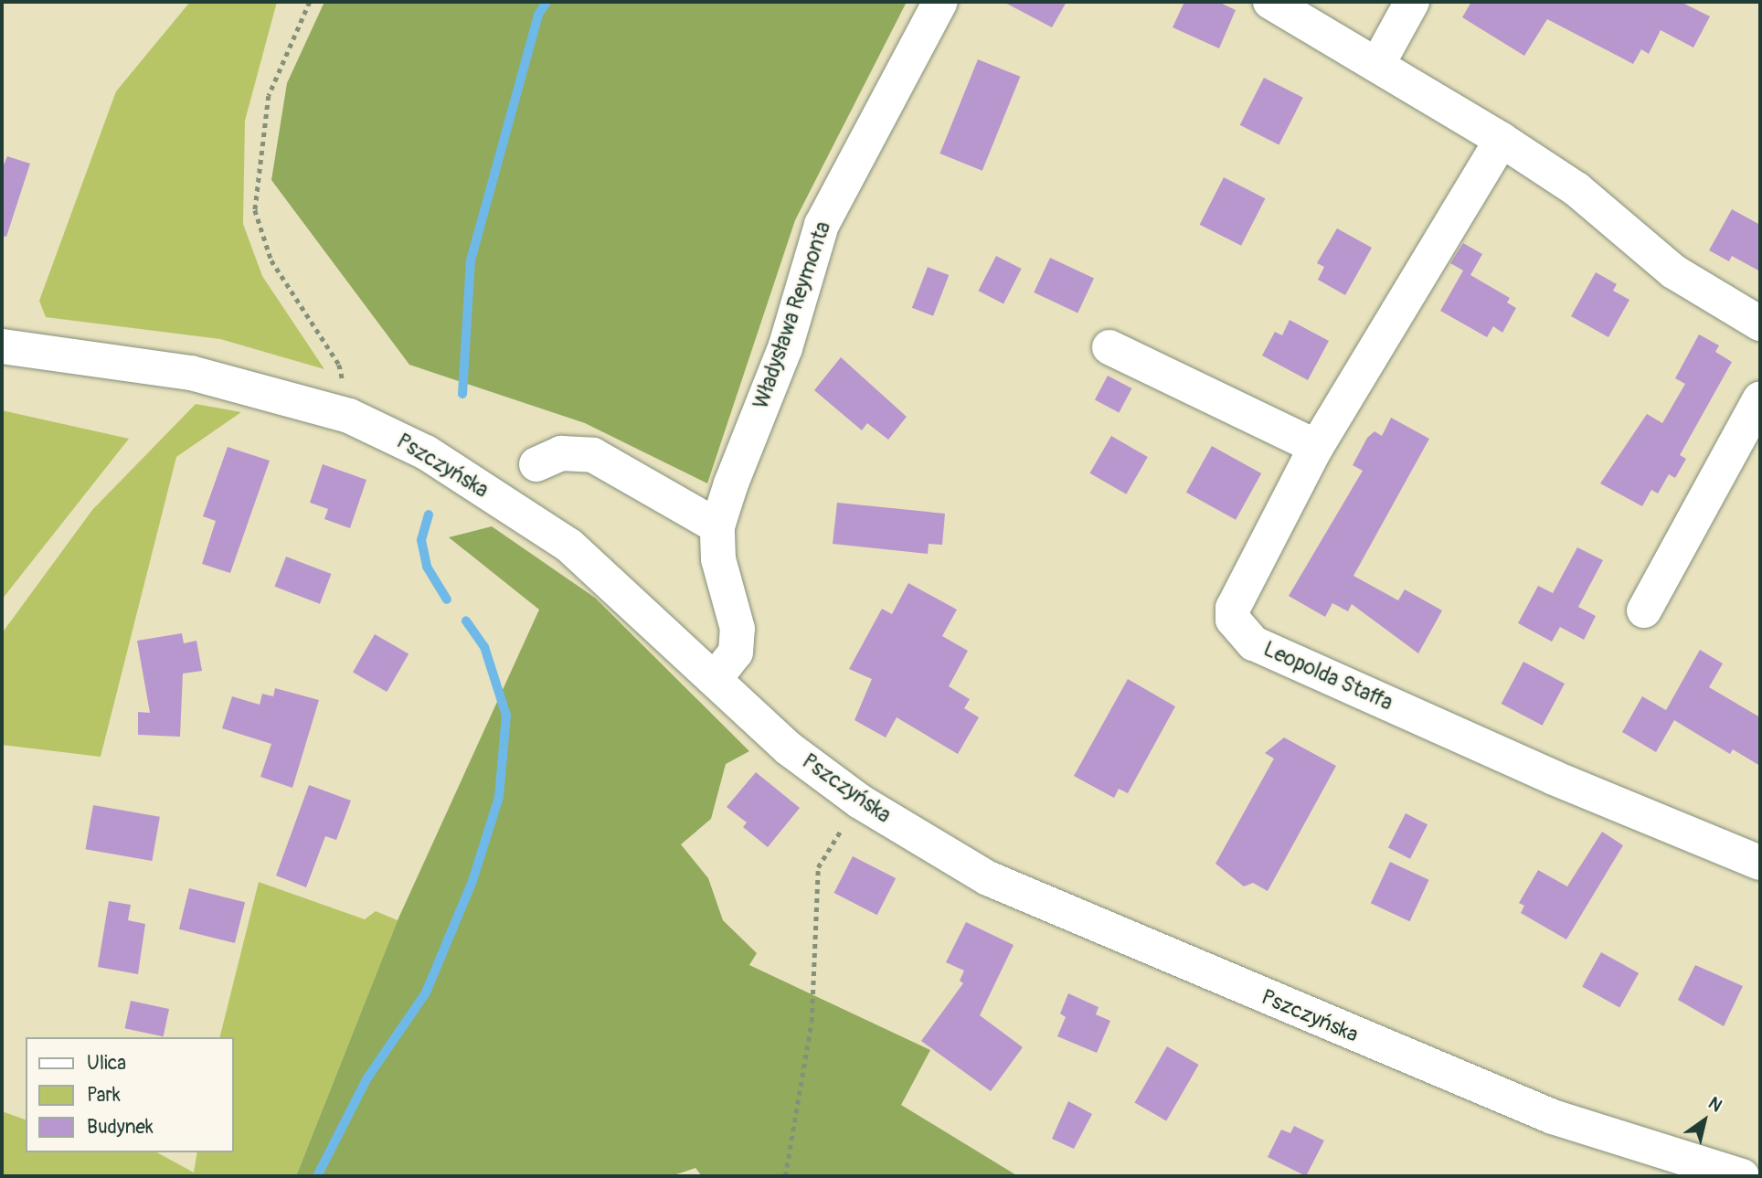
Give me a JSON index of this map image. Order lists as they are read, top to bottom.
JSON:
{
  "streets": {
    "street": ["Władysława Reymonta", "Pszczyńska", "Leopolda Staffa"]
  },
  "crossings": [
    ["Władysława Reymonta", "Pszczyńska"]
  ],
  "legend": ["Ulica", "Park", "Budynek"],
  "north": "top right"
}
